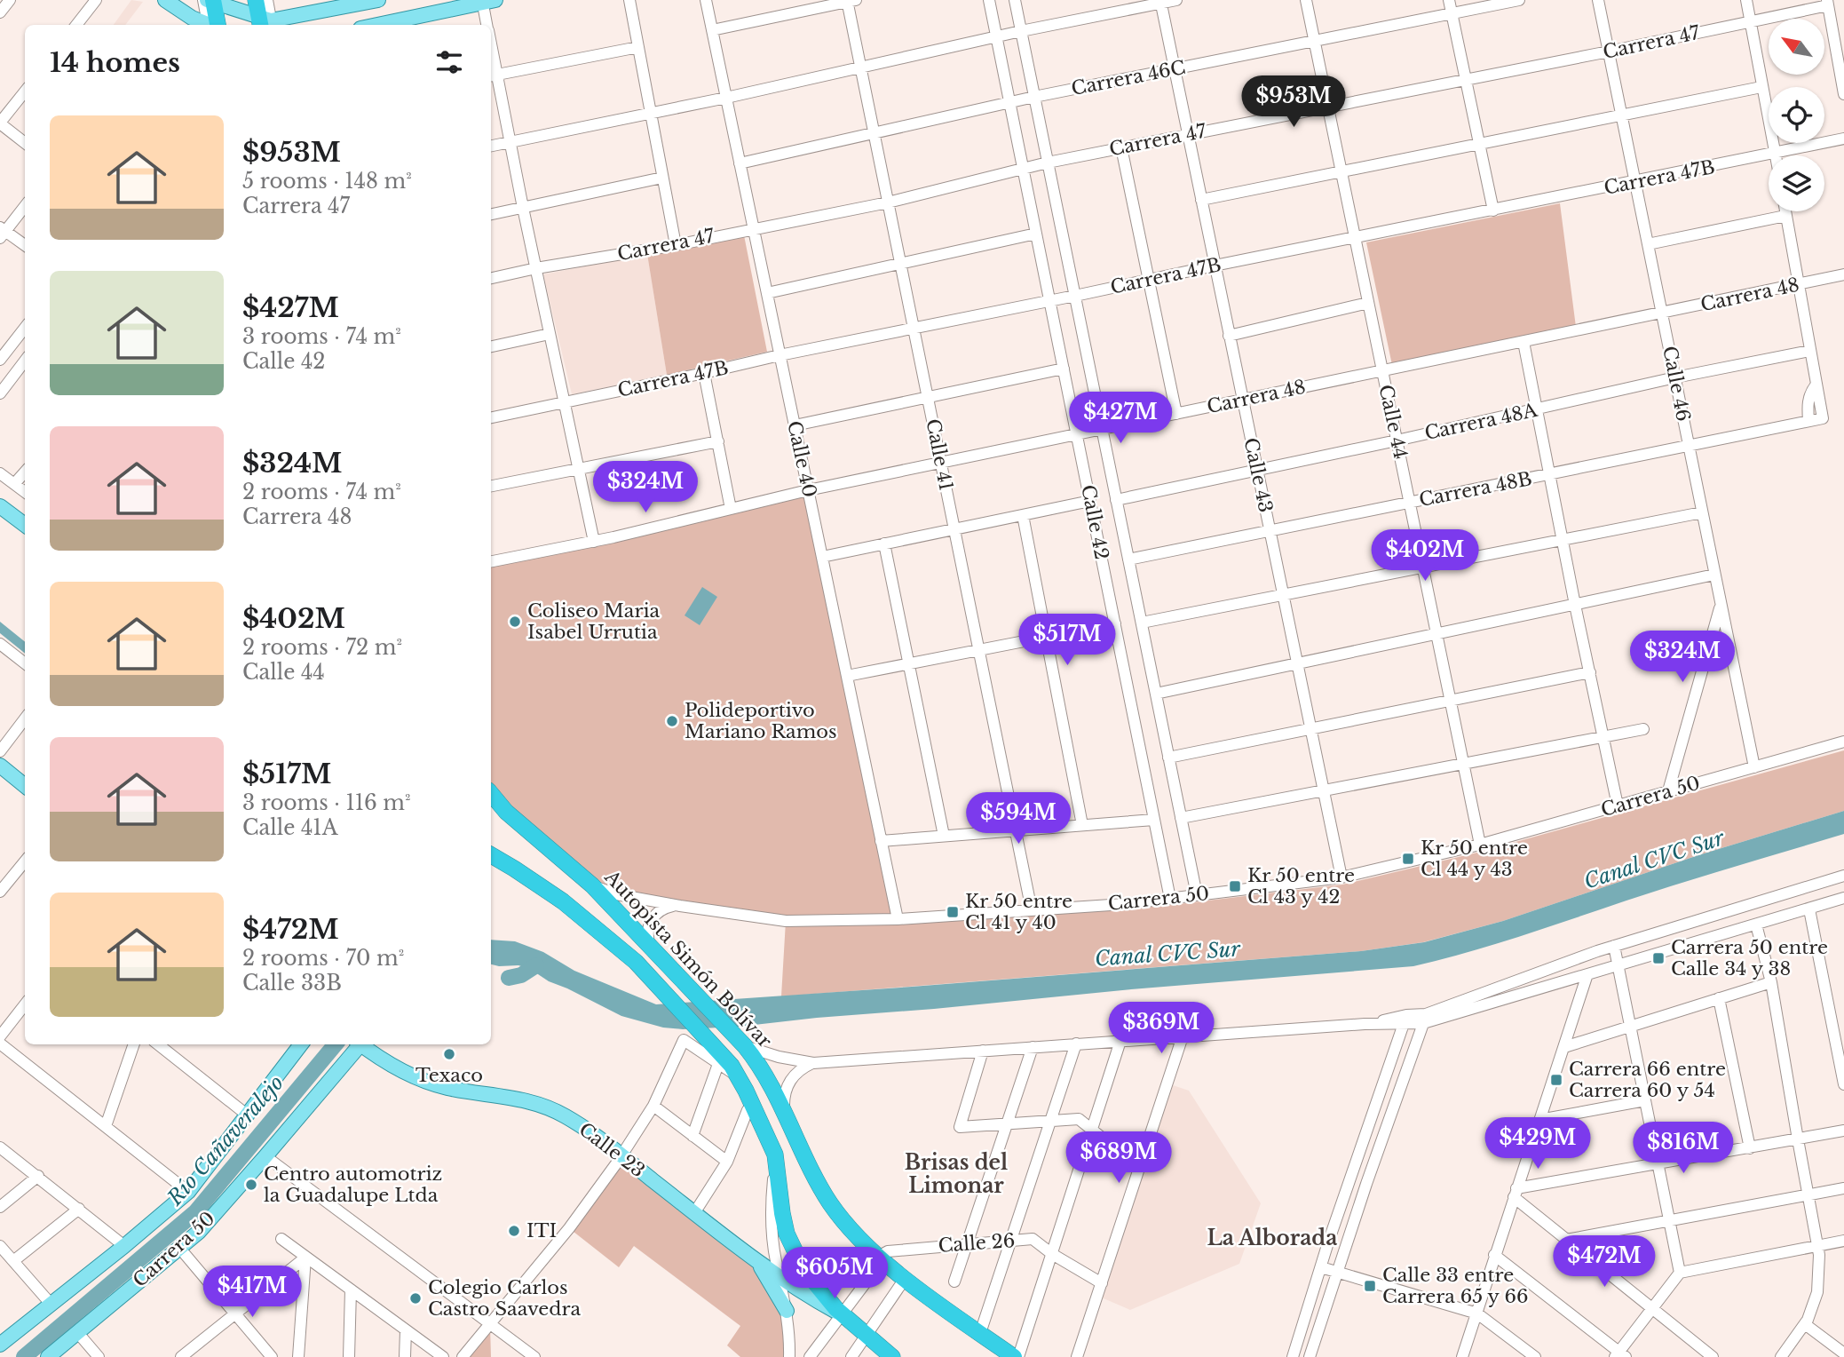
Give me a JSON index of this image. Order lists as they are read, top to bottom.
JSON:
{
  "streets": {
    "highway": ["Autopista Simón Bolívar"],
    "main road": ["Carrera 50", "Calle 23"],
    "street": [
      "Carrera 47",
      "Carrera 46C",
      "Carrera 47B",
      "Carrera 48",
      "Calle 46",
      "Calle 44",
      "Carrera 48A",
      "Calle 41",
      "Calle 40",
      "Calle 43",
      "Carrera 48B",
      "Calle 42",
      "Calle 26"
    ]
  },
  "crossings": [
    ["Carrera 47", "Calle 46"],
    ["Carrera 47", "Calle 44"],
    ["Carrera 47", "Calle 41"],
    ["Carrera 47", "Calle 40"],
    ["Carrera 47", "Calle 43"],
    ["Carrera 47", "Calle 42"],
    ["Carrera 46C", "Calle 44"],
    ["Carrera 46C", "Calle 41"],
    ["Carrera 46C", "Calle 40"],
    ["Carrera 46C", "Calle 43"],
    ["Carrera 46C", "Calle 42"],
    ["Carrera 47B", "Calle 46"],
    ["Carrera 47B", "Calle 44"],
    ["Carrera 47B", "Calle 41"],
    ["Carrera 47B", "Calle 40"],
    ["Carrera 47B", "Calle 43"],
    ["Carrera 47B", "Calle 42"],
    ["Carrera 48", "Calle 46"],
    ["Carrera 48", "Calle 44"],
    ["Carrera 48", "Calle 41"],
    ["Carrera 48", "Calle 40"],
    ["Carrera 48", "Calle 43"],
    ["Carrera 48", "Calle 42"],
    ["Calle 46", "Carrera 48A"],
    ["Calle 46", "Carrera 48B"],
    ["Calle 46", "Carrera 50"],
    ["Calle 44", "Carrera 48A"],
    ["Calle 44", "Carrera 48B"],
    ["Calle 44", "Carrera 50"],
    ["Carrera 48A", "Calle 43"],
    ["Carrera 48A", "Calle 42"],
    ["Calle 41", "Carrera 50"],
    ["Calle 40", "Carrera 50"],
    ["Calle 43", "Carrera 48B"],
    ["Calle 43", "Carrera 50"],
    ["Carrera 48B", "Calle 42"],
    ["Calle 42", "Carrera 50"],
    ["Carrera 50", "Autopista Simón Bolívar"],
    ["Autopista Simón Bolívar", "Calle 26"]
  ],
  "districts": ["Brisas del Limonar", "La Alborada"],
  "water": ["Canal CVC Sur", "Río Cañaveralejo"],
  "places": {
    "other": [
      "Coliseo Maria Isabel Urrutia",
      "Polideportivo Mariano Ramos",
      "Texaco",
      "Centro automotriz la Guadalupe Ltda",
      "ITI",
      "Colegio Carlos Castro Saavedra"
    ],
    "transit": [
      "Kr 50 entre Cl 44 y 43",
      "Kr 50 entre Cl 43 y 42",
      "Kr 50 entre Cl 41 y 40",
      "Carrera 50 entre Calle 34 y 38",
      "Carrera 66 entre Carrera 60 y 54",
      "Calle 33 entre Carrera 65 y 66"
    ]
  },
  "north": "top left",
  "page": {
    "heading": "14 homes",
    "price": [
      "$953M",
      "$427M",
      "$324M",
      "$402M",
      "$517M",
      "$324M",
      "$594M",
      "$369M",
      "$429M",
      "$816M",
      "$689M",
      "$472M",
      "$605M",
      "$417M"
    ],
    "list": [
      {
        "name": "$953M",
        "note": "5 rooms · 148 m² · Carrera 47"
      },
      {
        "name": "$427M",
        "note": "3 rooms · 74 m² · Calle 42"
      },
      {
        "name": "$324M",
        "note": "2 rooms · 74 m² · Carrera 48"
      },
      {
        "name": "$402M",
        "note": "2 rooms · 72 m² · Calle 44"
      },
      {
        "name": "$517M",
        "note": "3 rooms · 116 m² · Calle 41A"
      },
      {
        "name": "$472M",
        "note": "2 rooms · 70 m² · Calle 33B"
      }
    ]
  }
}
